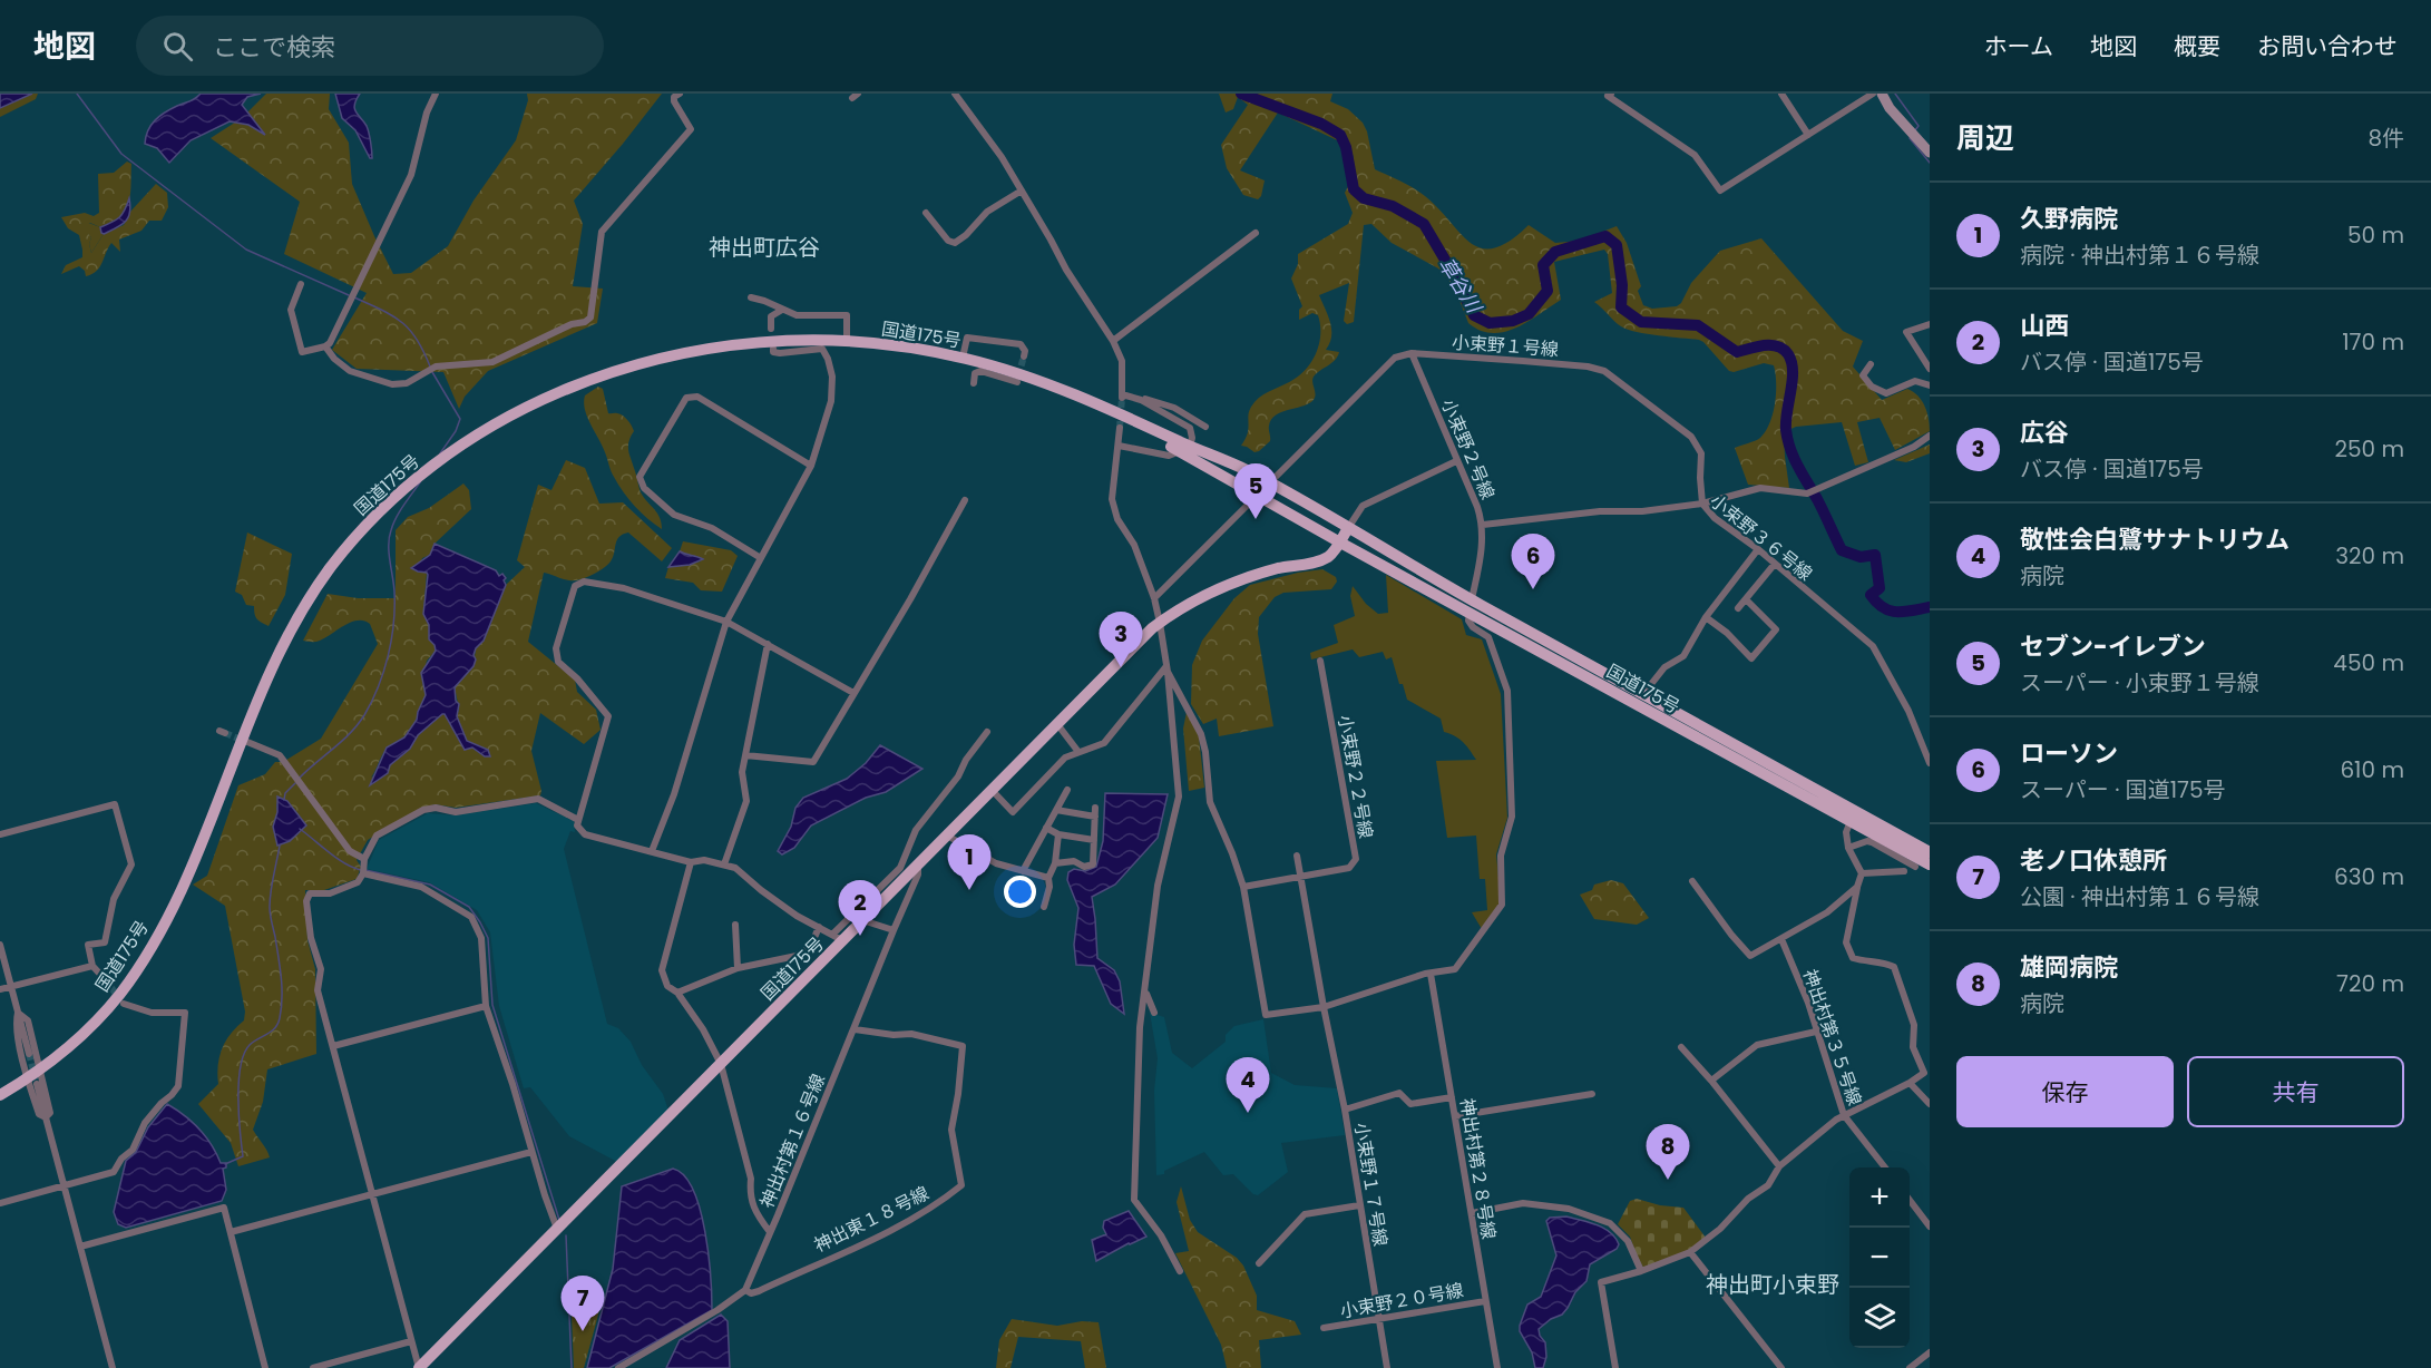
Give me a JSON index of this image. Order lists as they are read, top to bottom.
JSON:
{
  "streets": {
    "highway": ["国道175号"],
    "street": [
      "小束野１号線",
      "小束野２号線",
      "小束野３６号線",
      "小束野２２号線",
      "神出村第３５号線",
      "神出村第１６号線",
      "神出村第２８号線",
      "小束野１７号線",
      "神出東１８号線",
      "小束野２０号線"
    ]
  },
  "crossings": [
    ["国道175号", "小束野２号線"],
    ["国道175号", "神出村第１６号線"],
    ["小束野１号線", "小束野２号線"],
    ["小束野１号線", "小束野３６号線"],
    ["小束野２号線", "小束野３６号線"],
    ["小束野２２号線", "小束野１７号線"],
    ["神出村第１６号線", "神出東１８号線"],
    ["神出村第２８号線", "小束野２０号線"],
    ["小束野１７号線", "小束野２０号線"]
  ],
  "districts": ["神出町広谷", "神出町小束野"],
  "water": ["草谷川"],
  "page": {
    "header": "地図",
    "search": "ここで検索",
    "nav": [
      "ホーム",
      "地図",
      "概要",
      "お問い合わせ"
    ],
    "heading": ["周辺", "8件"],
    "list": [
      {
        "mark": "1",
        "name": "久野病院",
        "note": "病院 · 神出村第１６号線",
        "value": "50 m"
      },
      {
        "mark": "2",
        "name": "山西",
        "note": "バス停 · 国道175号",
        "value": "170 m"
      },
      {
        "mark": "3",
        "name": "広谷",
        "note": "バス停 · 国道175号",
        "value": "250 m"
      },
      {
        "mark": "4",
        "name": "敬性会白鷺サナトリウム",
        "note": "病院",
        "value": "320 m"
      },
      {
        "mark": "5",
        "name": "セブン-イレブン",
        "note": "スーパー · 小束野１号線",
        "value": "450 m"
      },
      {
        "mark": "6",
        "name": "ローソン",
        "note": "スーパー · 国道175号",
        "value": "610 m"
      },
      {
        "mark": "7",
        "name": "老ノ口休憩所",
        "note": "公園 · 神出村第１６号線",
        "value": "630 m"
      },
      {
        "mark": "8",
        "name": "雄岡病院",
        "note": "病院",
        "value": "720 m"
      }
    ],
    "pins": [
      "5",
      "6",
      "3",
      "1",
      "2",
      "4",
      "8",
      "7"
    ],
    "buttons": ["保存", "共有"],
    "map_buttons": ["+", "−"]
  }
}
